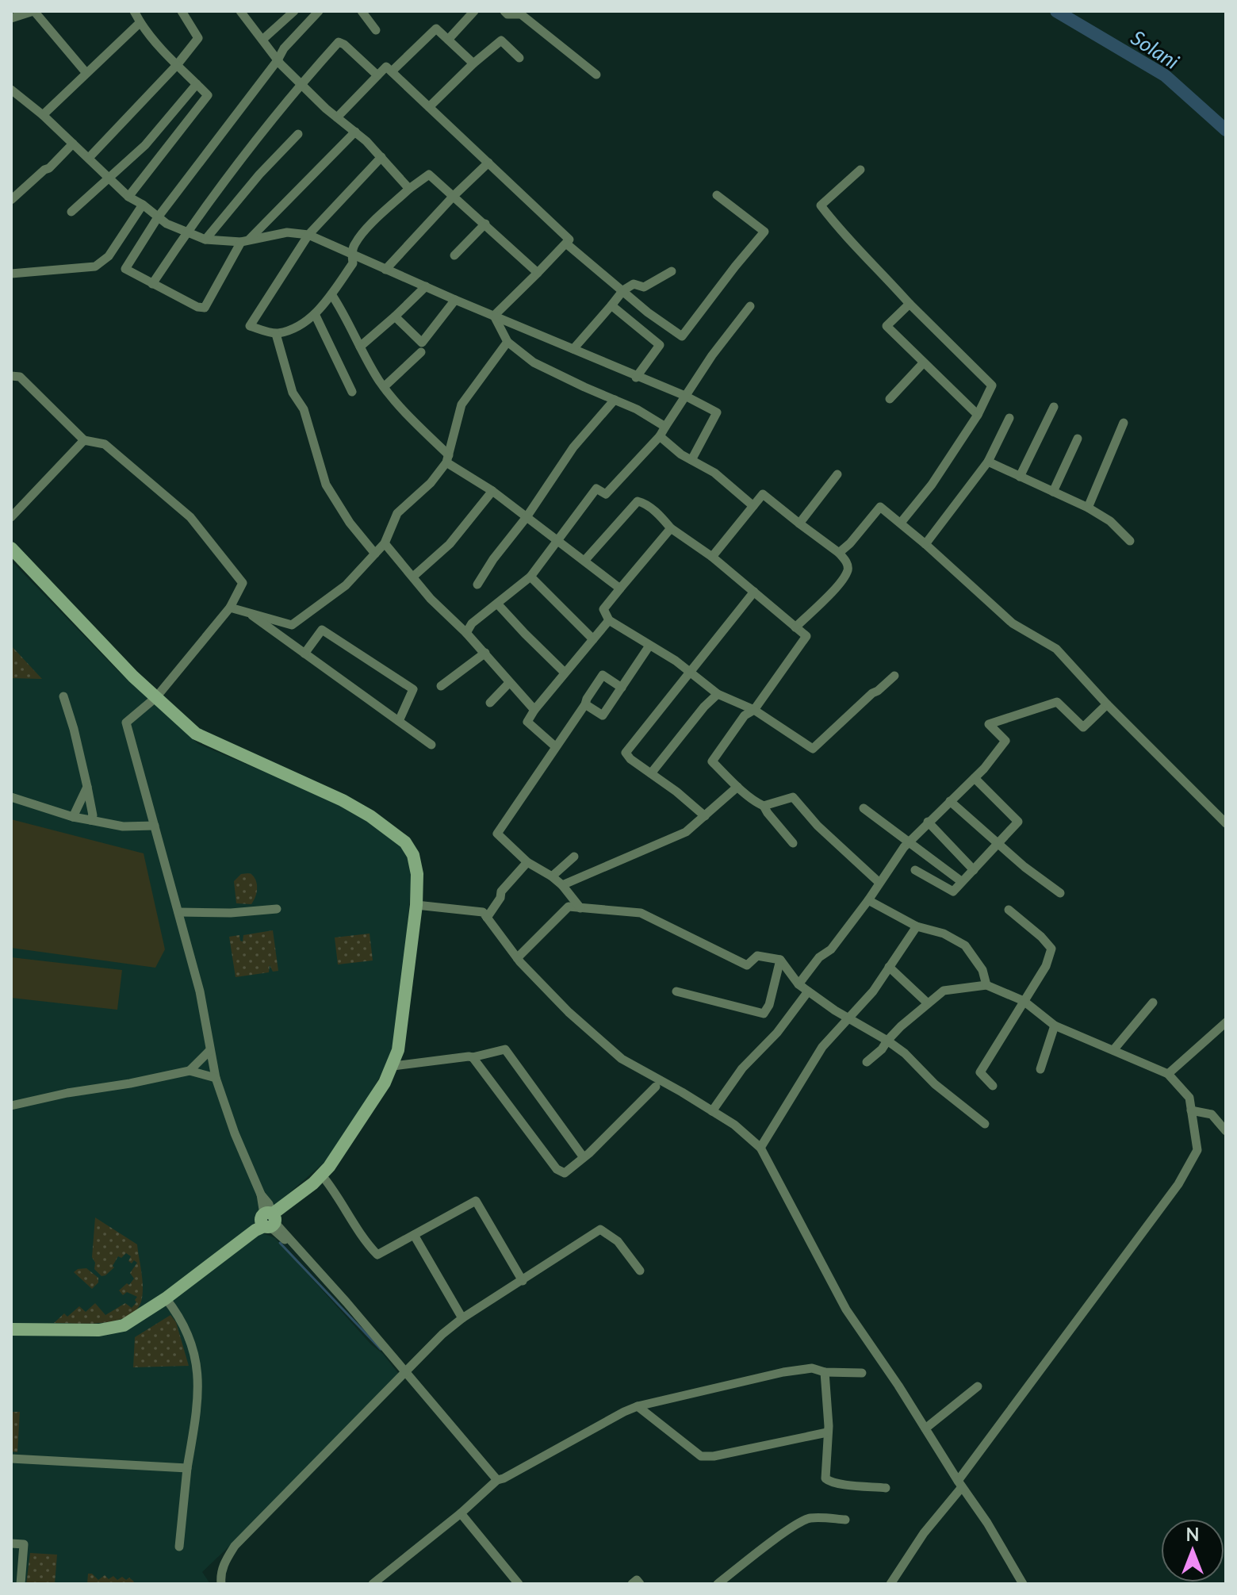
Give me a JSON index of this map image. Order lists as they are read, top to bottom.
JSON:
{
  "water": ["Solani"],
  "north": "top"
}
